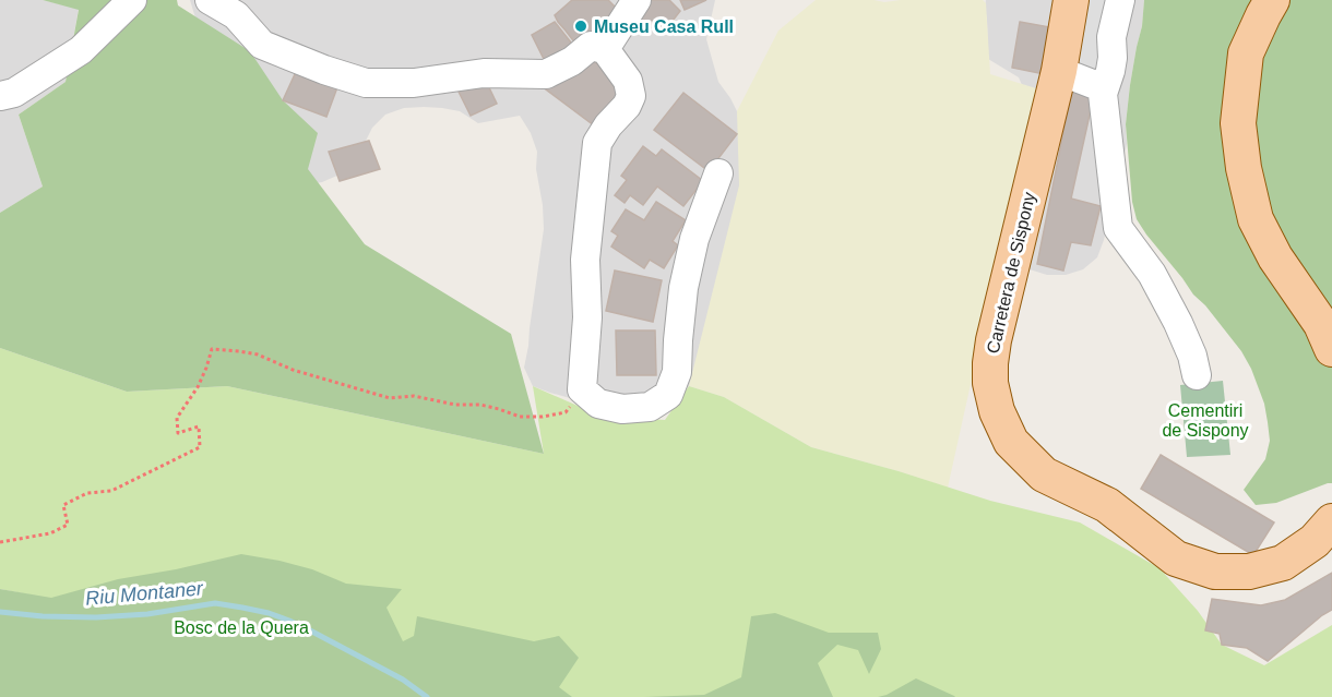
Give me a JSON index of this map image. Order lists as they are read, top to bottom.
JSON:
{
  "streets": {
    "main road": ["Carretera de Sispony"]
  },
  "water": ["Riu Montaner"],
  "parks": ["Cementiri de Sispony", "Bosc de la Quera"],
  "places": ["Museu Casa Rull"]
}
